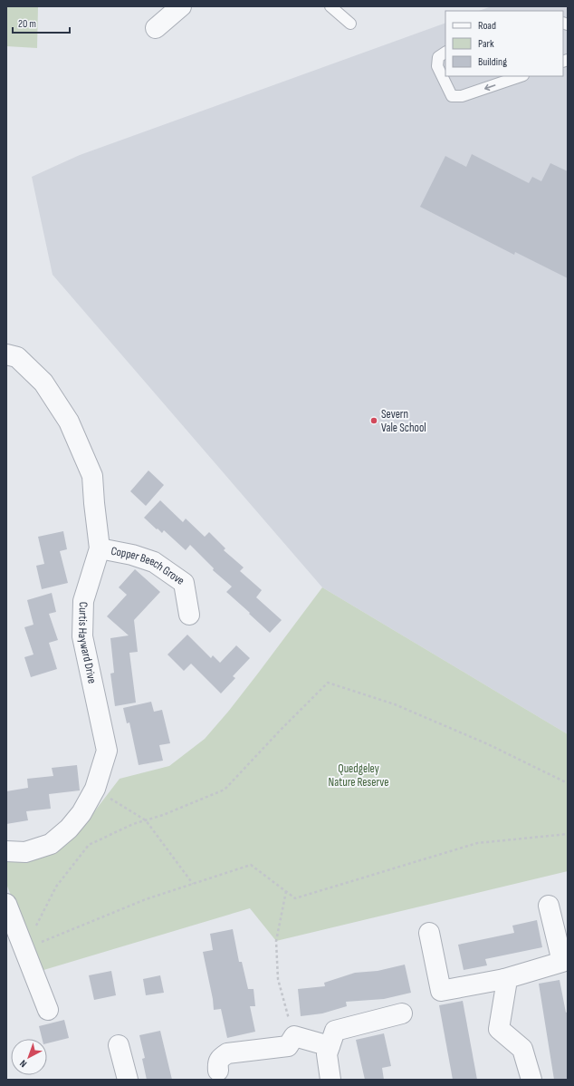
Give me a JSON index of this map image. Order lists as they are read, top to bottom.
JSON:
{
  "streets": {
    "street": ["Copper Beech Grove", "Curtis Hayward Drive"]
  },
  "crossings": [
    ["Copper Beech Grove", "Curtis Hayward Drive"]
  ],
  "parks": ["Quedgeley Nature Reserve"],
  "places": ["Severn Vale School"],
  "legend": ["Road", "Park", "Building"],
  "scale_bar": "20 m",
  "north": "bottom left"
}
